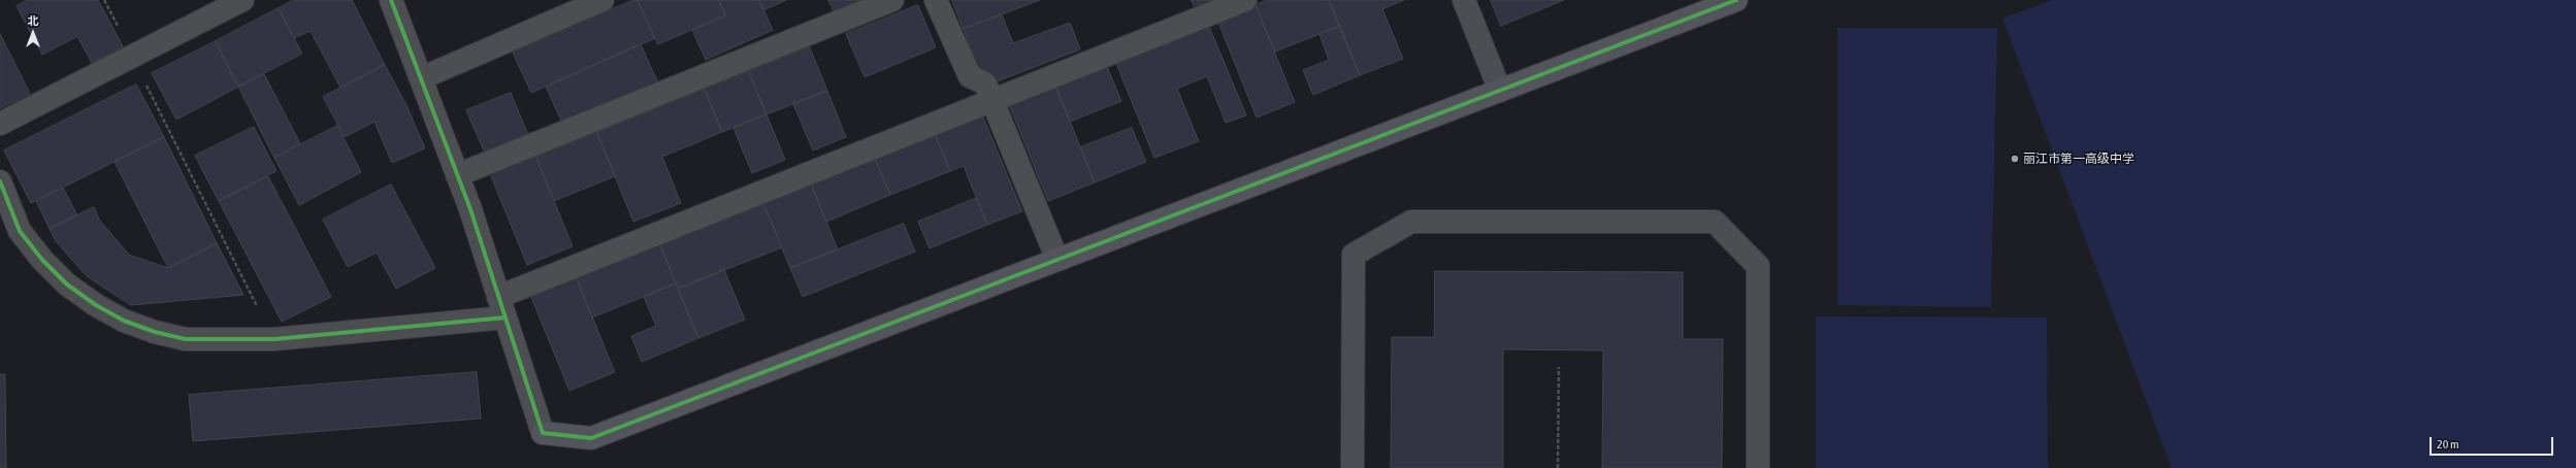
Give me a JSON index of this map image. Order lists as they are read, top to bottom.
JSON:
{
  "places": ["丽江市第一高级中学"],
  "scale_bar": "20 m",
  "north": "top"
}
